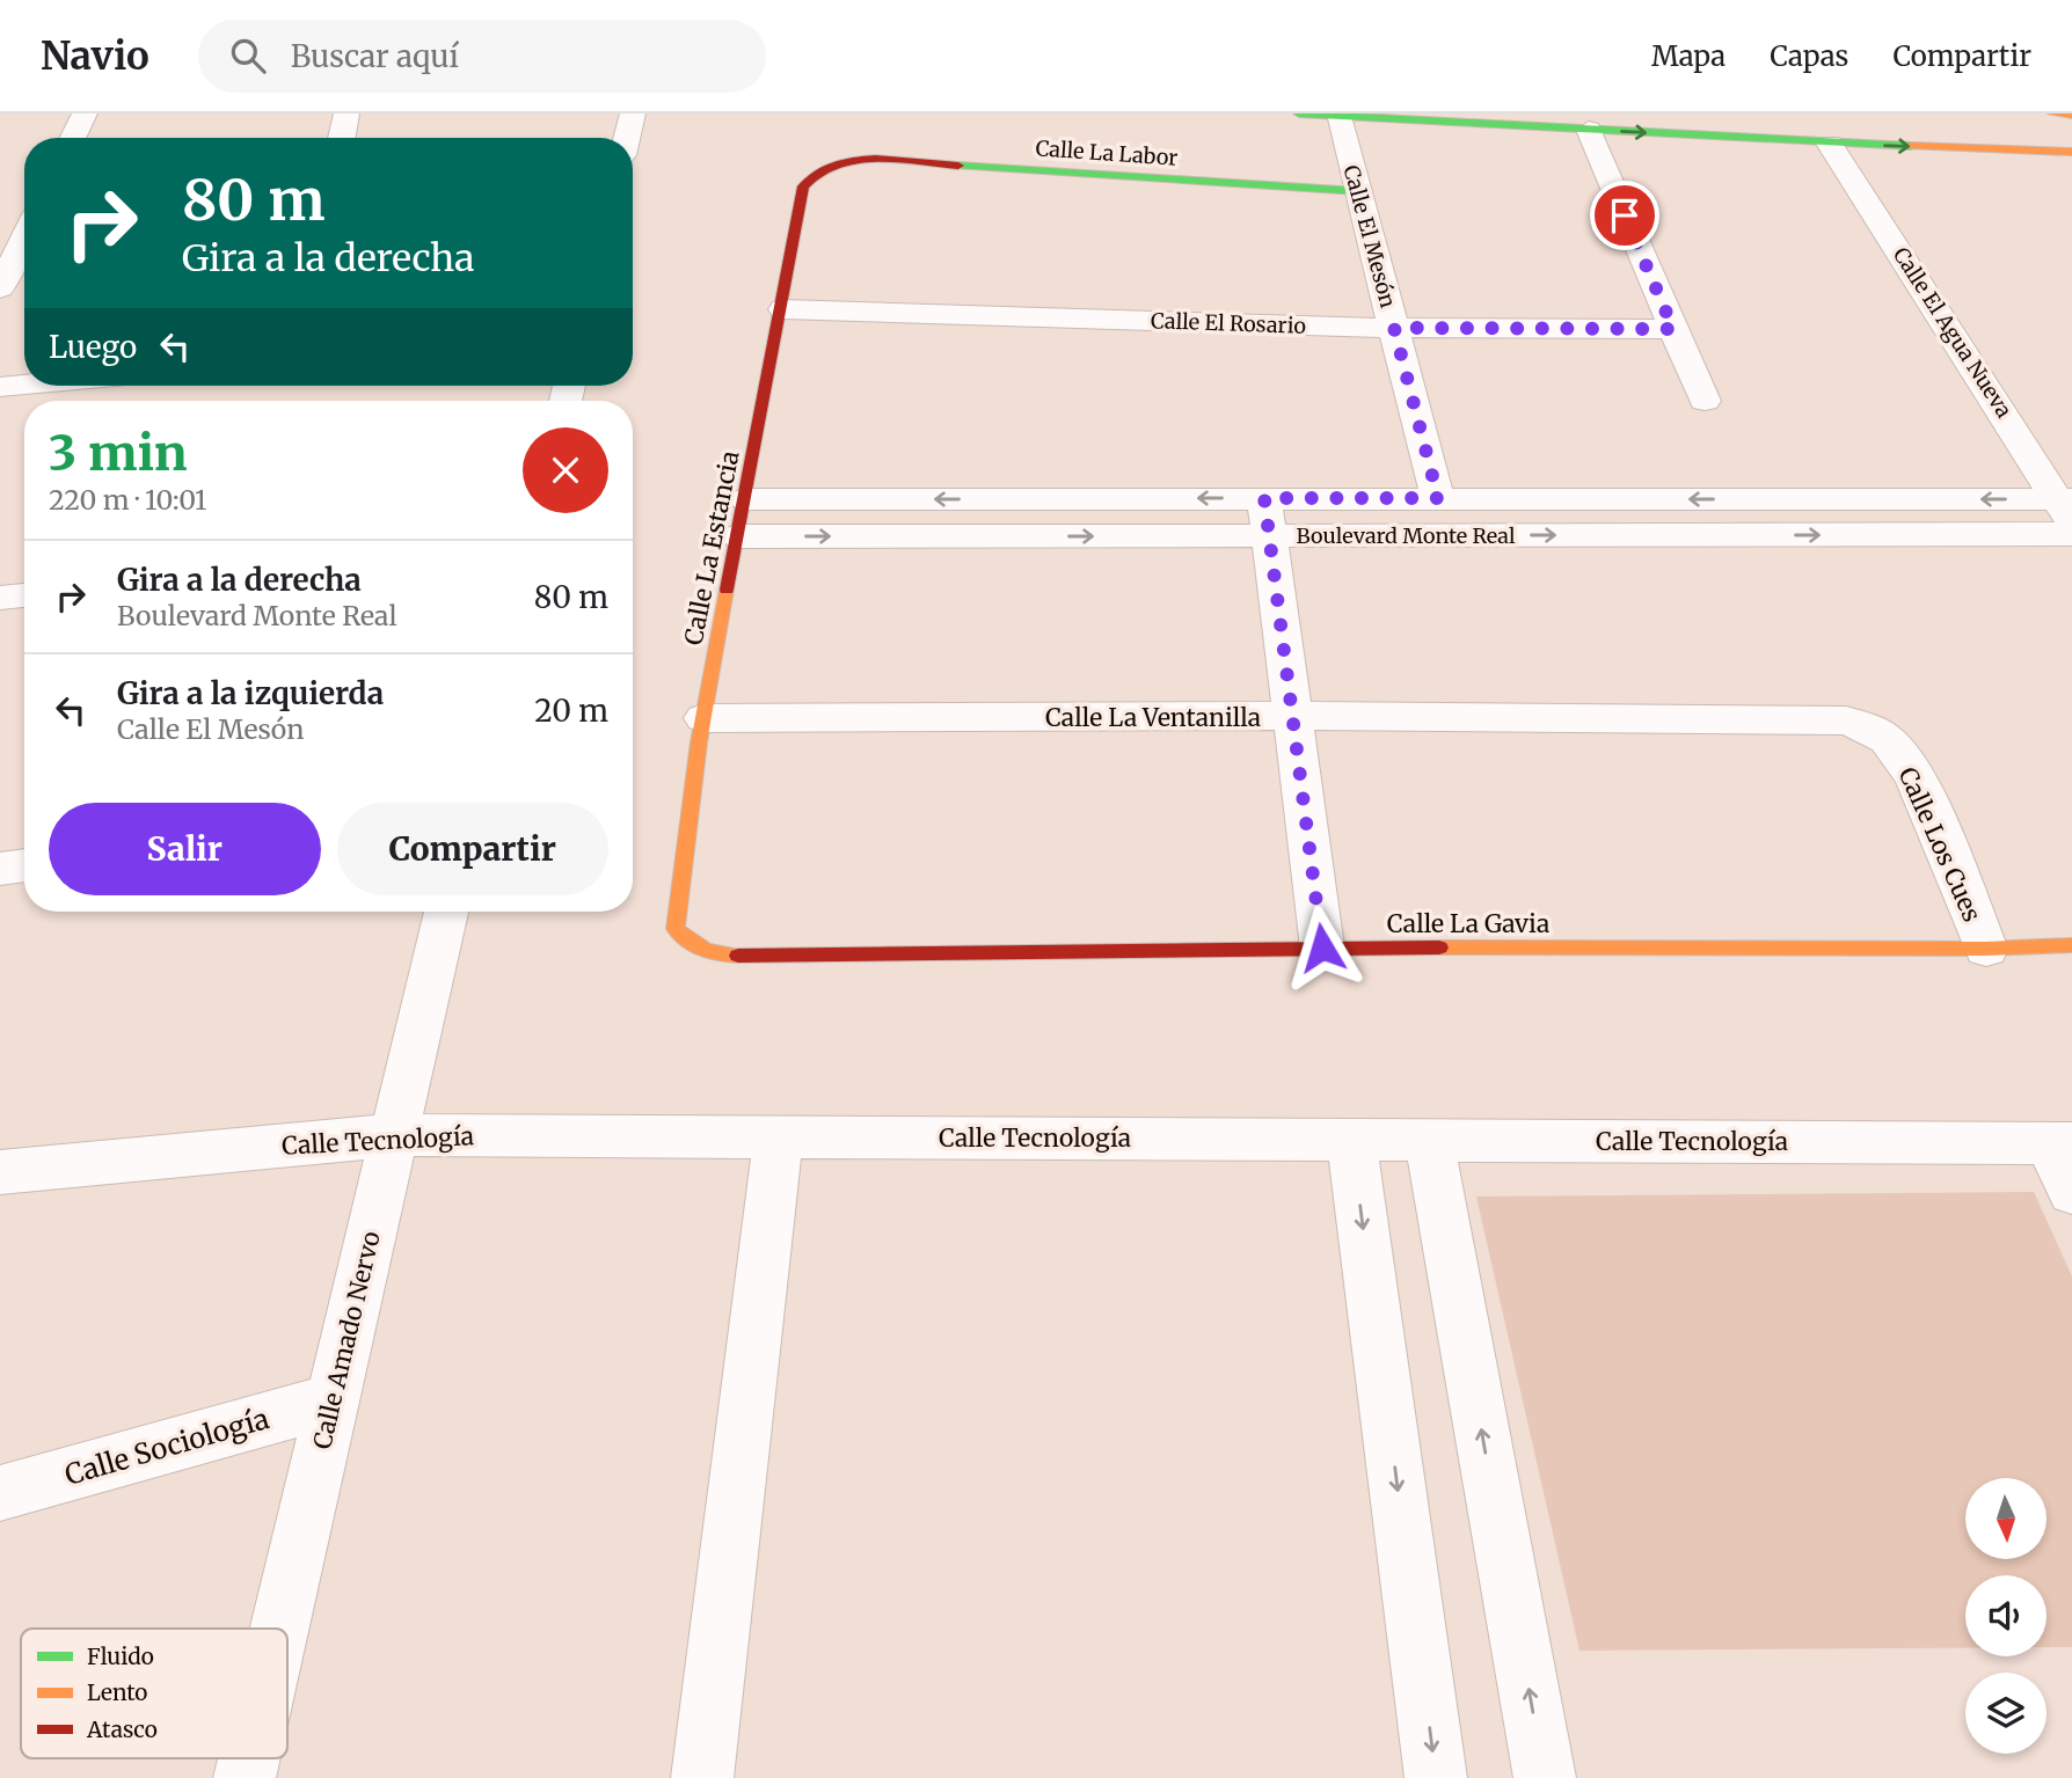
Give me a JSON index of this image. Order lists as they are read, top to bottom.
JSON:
{
  "streets": {
    "street": [
      "Calle La Labor",
      "Calle El Mesón",
      "Calle El Rosario",
      "Calle El Agua Nueva",
      "Boulevard Monte Real",
      "Calle La Estancia",
      "Calle La Ventanilla",
      "Calle Los Cues",
      "Calle La Gavia",
      "Calle Tecnología",
      "Calle Amado Nervo",
      "Calle Sociología"
    ]
  },
  "crossings": [
    ["Calle La Labor", "Calle El Mesón"],
    ["Calle La Labor", "Calle La Estancia"],
    ["Calle El Mesón", "Calle El Rosario"],
    ["Calle El Mesón", "Boulevard Monte Real"],
    ["Calle El Rosario", "Calle La Estancia"],
    ["Calle El Agua Nueva", "Boulevard Monte Real"],
    ["Boulevard Monte Real", "Calle La Estancia"],
    ["Calle La Estancia", "Calle La Ventanilla"],
    ["Calle La Estancia", "Calle La Gavia"],
    ["Calle La Ventanilla", "Calle Los Cues"],
    ["Calle Los Cues", "Calle La Gavia"],
    ["Calle Tecnología", "Calle Amado Nervo"],
    ["Calle Amado Nervo", "Calle Sociología"]
  ],
  "legend": ["Fluido", "Lento", "Atasco"],
  "north": "bottom",
  "page": {
    "header": "Navio",
    "search": "Buscar aquí",
    "nav": ["Mapa", "Capas", "Compartir"],
    "turn": ["80 m", "Gira a la derecha"],
    "then": "Luego",
    "heading": ["3 min", "220 m · 10:01"],
    "list": [
      {
        "name": "Gira a la derecha",
        "note": "Boulevard Monte Real",
        "value": "80 m"
      },
      {
        "name": "Gira a la izquierda",
        "note": "Calle El Mesón",
        "value": "20 m"
      }
    ],
    "buttons": ["Salir", "Compartir"]
  }
}
